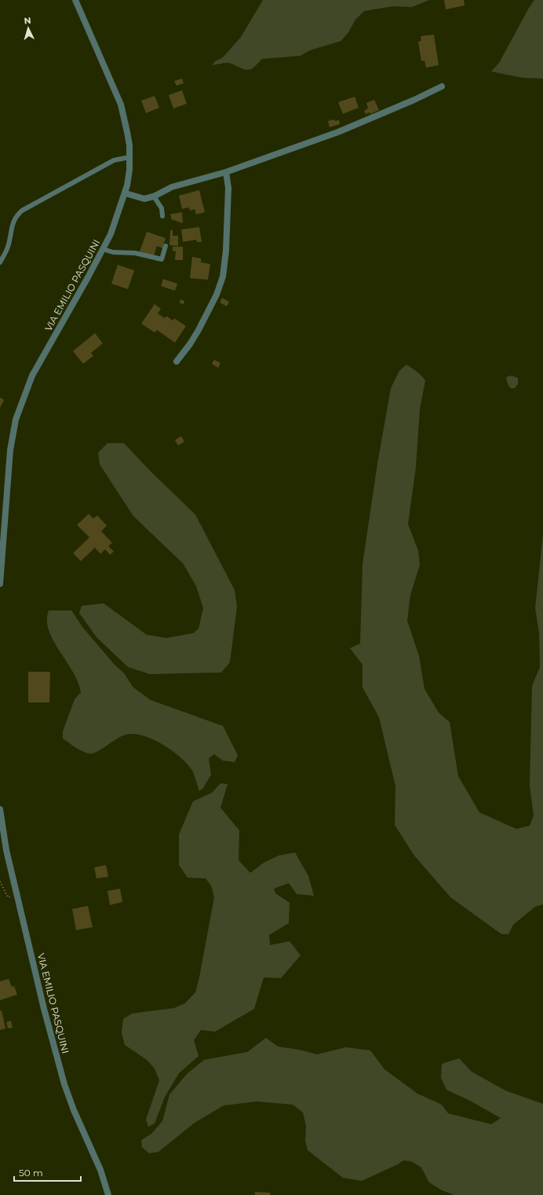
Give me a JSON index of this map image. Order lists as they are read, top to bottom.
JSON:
{
  "streets": {
    "street": ["VIA EMILIO PASQUINI"]
  },
  "scale_bar": "50 m",
  "north": "top"
}
